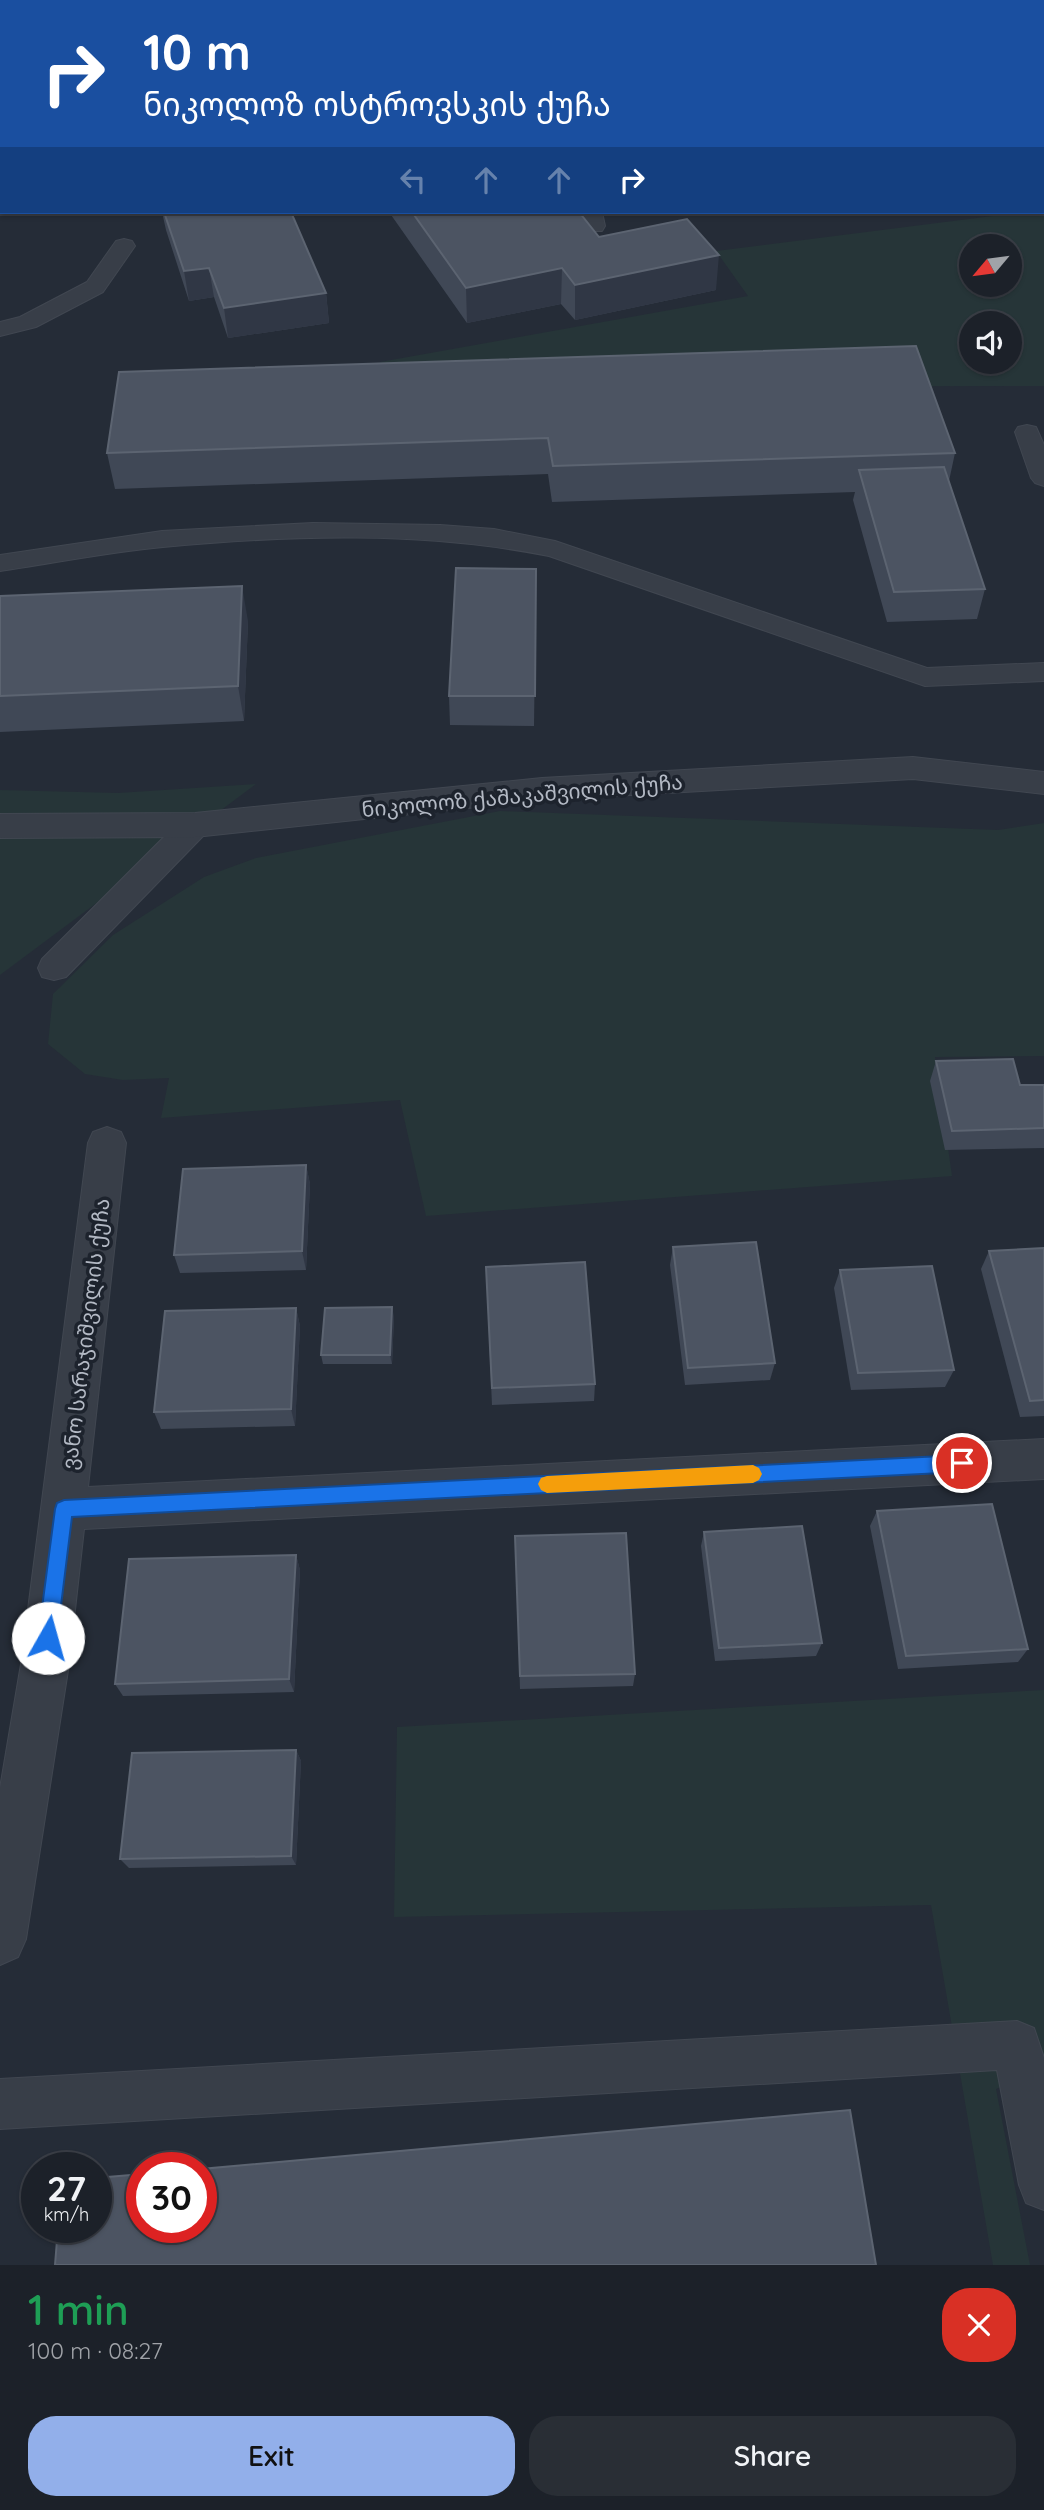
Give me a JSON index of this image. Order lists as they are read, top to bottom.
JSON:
{
  "streets": {
    "street": ["ნიკოლოზ ქაშაკაშვილის ქუჩა", "ვანო სარაჯიშვილის ქუჩა"]
  },
  "north": "bottom left",
  "page": {
    "turn": ["10 m", "ნიკოლოზ ოსტროვსკის ქუჩა"],
    "speed": "27 km/h",
    "limit": "30",
    "heading": ["1 min", "100 m · 08:27"],
    "buttons": ["Exit", "Share"]
  }
}
